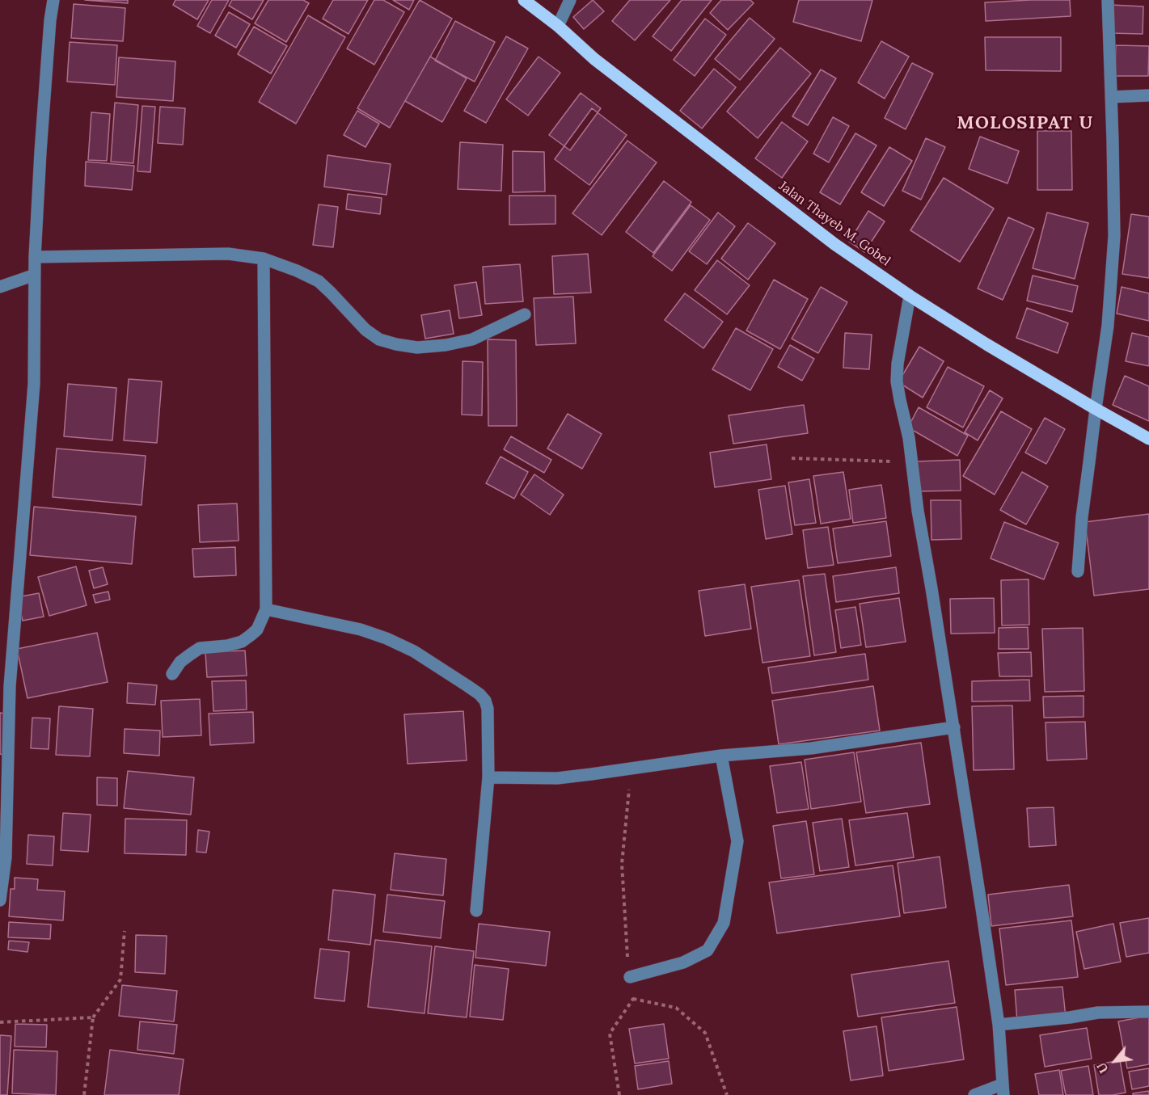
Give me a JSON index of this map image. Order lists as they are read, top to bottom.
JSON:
{
  "streets": {
    "main road": ["Jalan Thayeb M. Gobel"]
  },
  "districts": ["MOLOSIPAT U"],
  "north": "bottom left"
}
